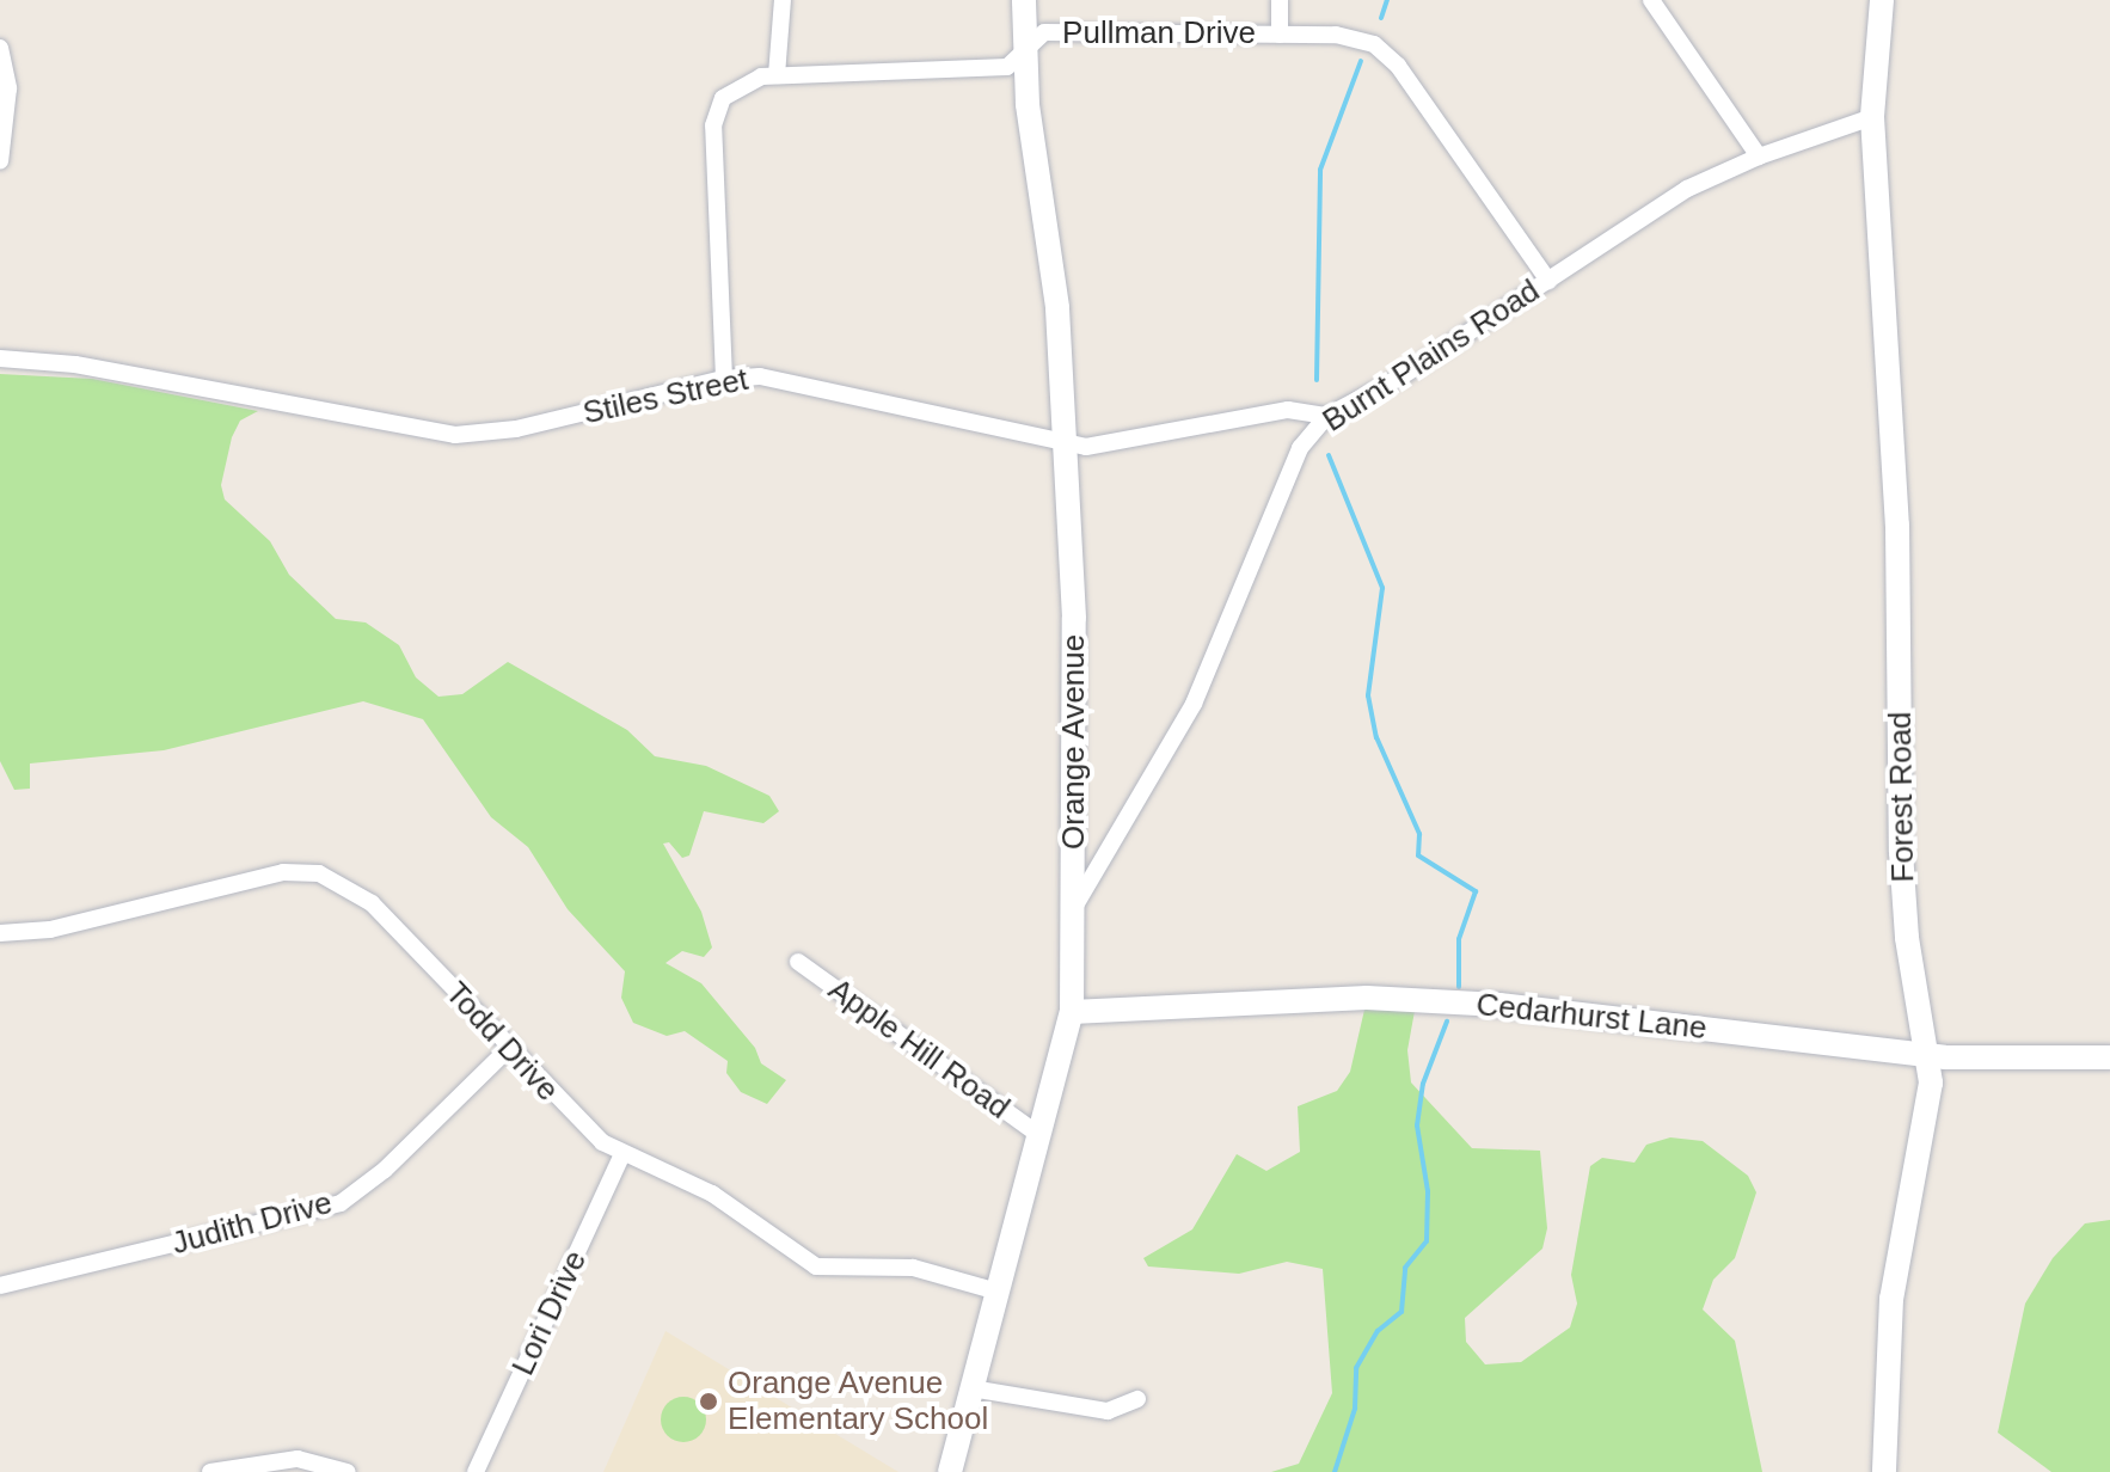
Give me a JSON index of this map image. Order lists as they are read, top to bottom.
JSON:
{
  "streets": {
    "main road": ["Orange Avenue", "Forest Road", "Cedarhurst Lane"],
    "street": [
      "Pullman Drive",
      "Burnt Plains Road",
      "Stiles Street",
      "Todd Drive",
      "Apple Hill Road",
      "Judith Drive",
      "Lori Drive"
    ]
  },
  "crossings": [
    ["Pullman Drive", "Burnt Plains Road"],
    ["Pullman Drive", "Stiles Street"],
    ["Pullman Drive", "Orange Avenue"],
    ["Burnt Plains Road", "Stiles Street"],
    ["Burnt Plains Road", "Orange Avenue"],
    ["Burnt Plains Road", "Forest Road"],
    ["Stiles Street", "Orange Avenue"],
    ["Orange Avenue", "Cedarhurst Lane"],
    ["Orange Avenue", "Todd Drive"],
    ["Orange Avenue", "Apple Hill Road"],
    ["Forest Road", "Cedarhurst Lane"],
    ["Todd Drive", "Judith Drive"],
    ["Todd Drive", "Lori Drive"]
  ],
  "places": ["Orange Avenue Elementary School"]
}
